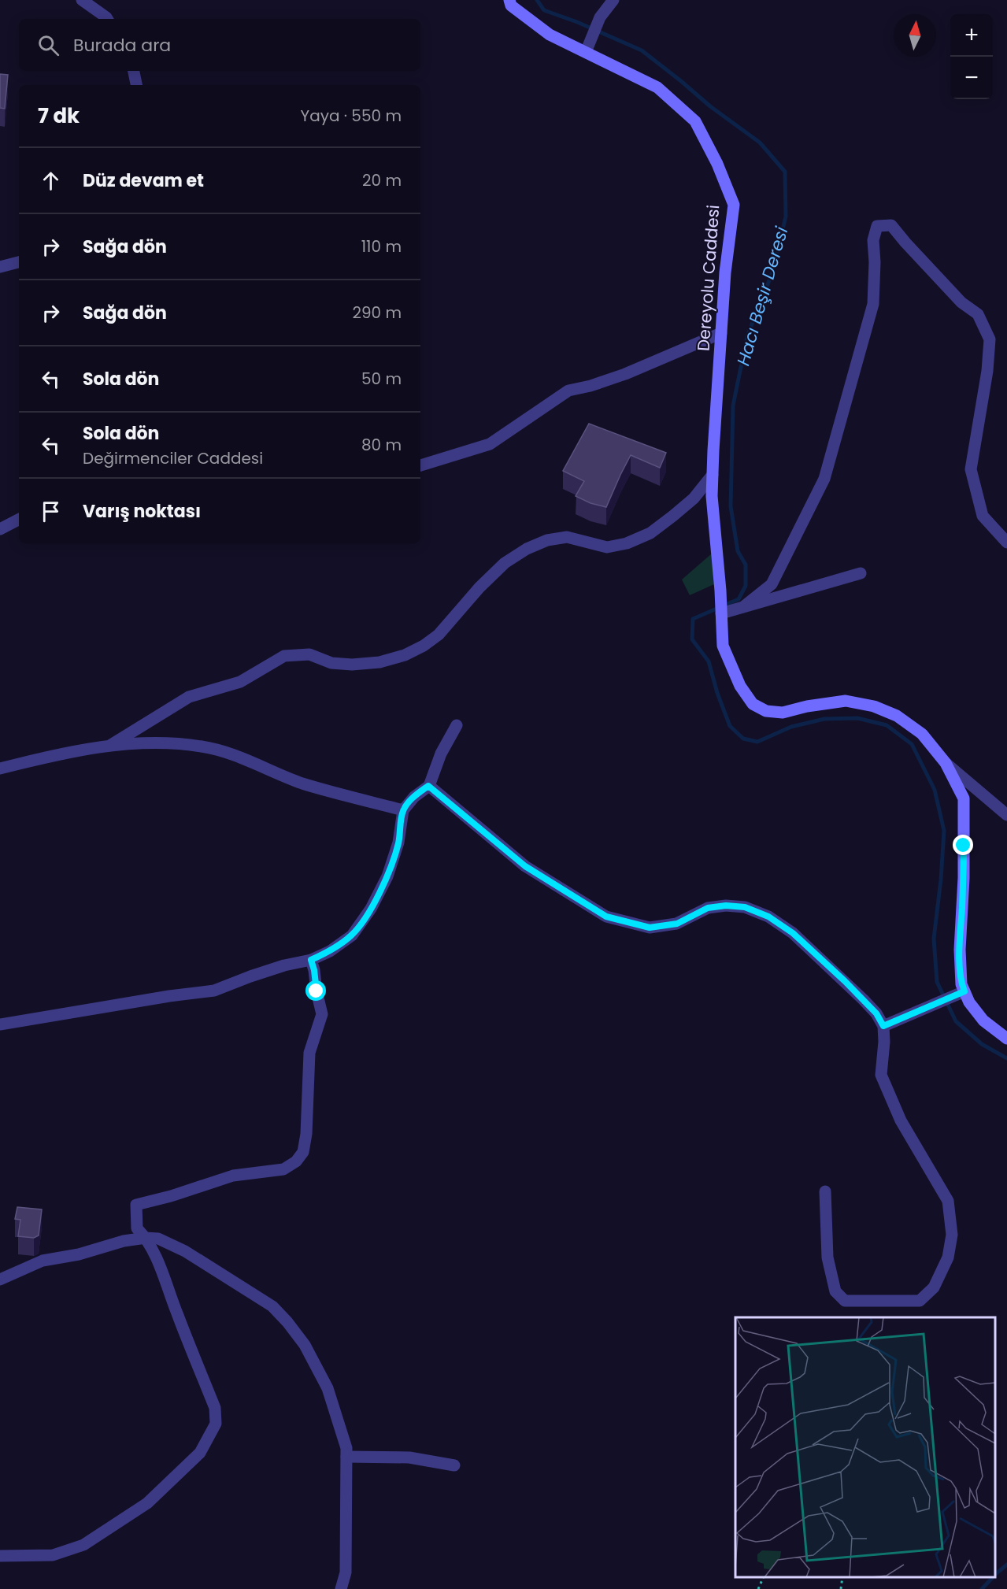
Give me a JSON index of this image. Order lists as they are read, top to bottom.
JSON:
{
  "streets": {
    "main road": ["Dereyolu Caddesi"]
  },
  "water": ["Hacı Beşir Deresi"],
  "north": "top",
  "page": {
    "map_buttons": ["+", "−"],
    "search": "Burada ara",
    "heading": ["7 dk", "Yaya · 550 m"],
    "list": [
      ["Düz devam et", "20 m"],
      ["Sağa dön", "110 m"],
      ["Sağa dön", "290 m"],
      ["Sola dön", "50 m"],
      ["Sola dön", "Değirmenciler Caddesi", "80 m"],
      "Varış noktası"
    ]
  }
}
